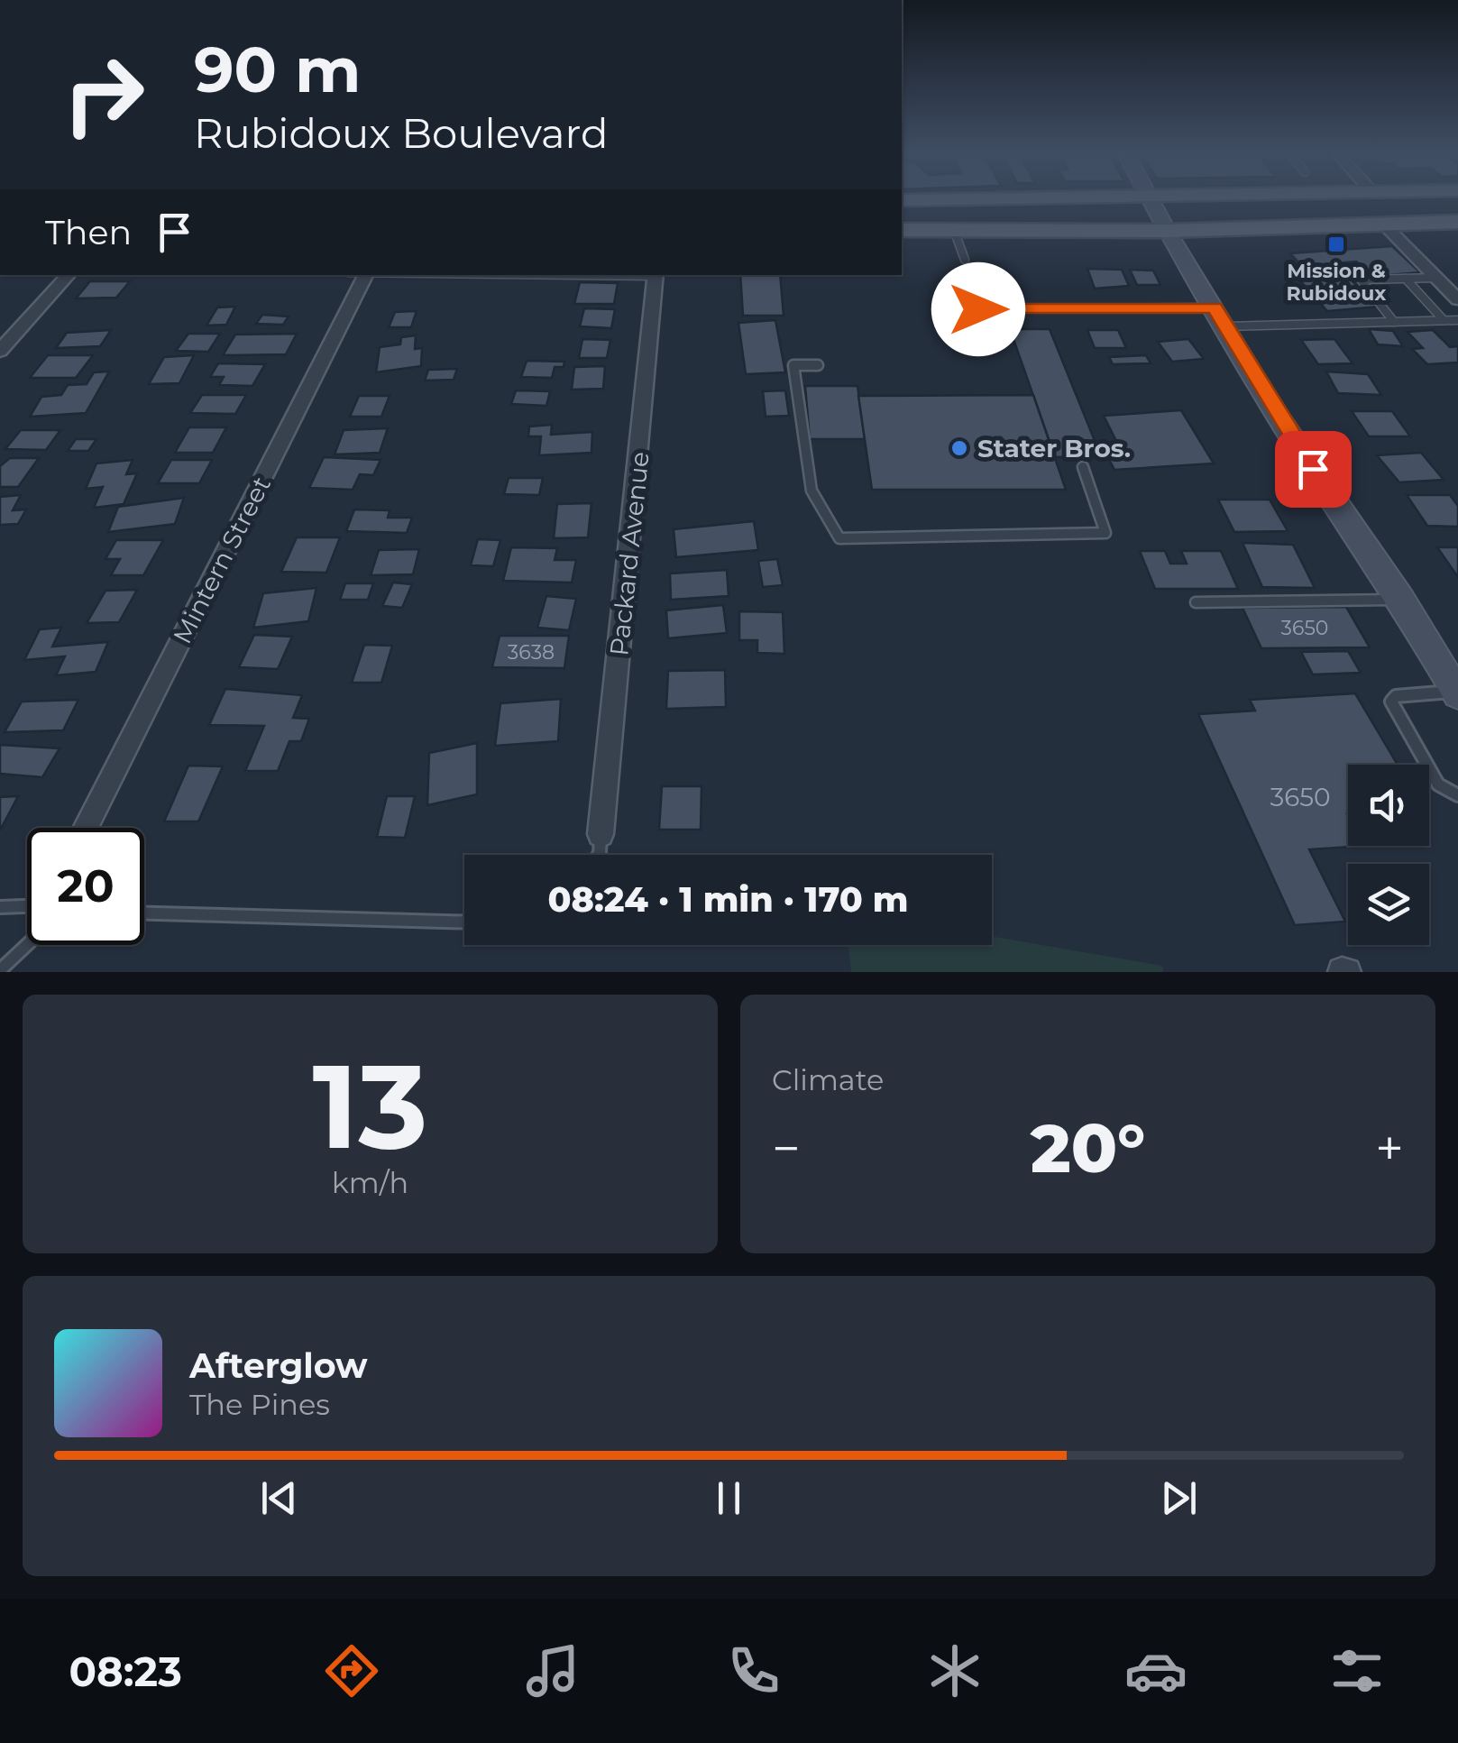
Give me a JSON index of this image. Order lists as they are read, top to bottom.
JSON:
{
  "streets": {
    "street": ["Packard Avenue", "Mintern Street"]
  },
  "places": {
    "transit": ["Mission & Rubidoux"],
    "other": ["Stater Bros."]
  },
  "house_numbers": ["3650", "3638", "3650"],
  "page": {
    "turn": ["90 m", "Rubidoux Boulevard"],
    "then": "Then",
    "limit": "20",
    "trip": "08:24 · 1 min · 170 m",
    "tile": [
      ["13", "km/h"],
      "Climate"
    ],
    "heat": ["−", "20°", "+"],
    "song": ["Afterglow", "The Pines"],
    "tabs": "08:23"
  }
}
